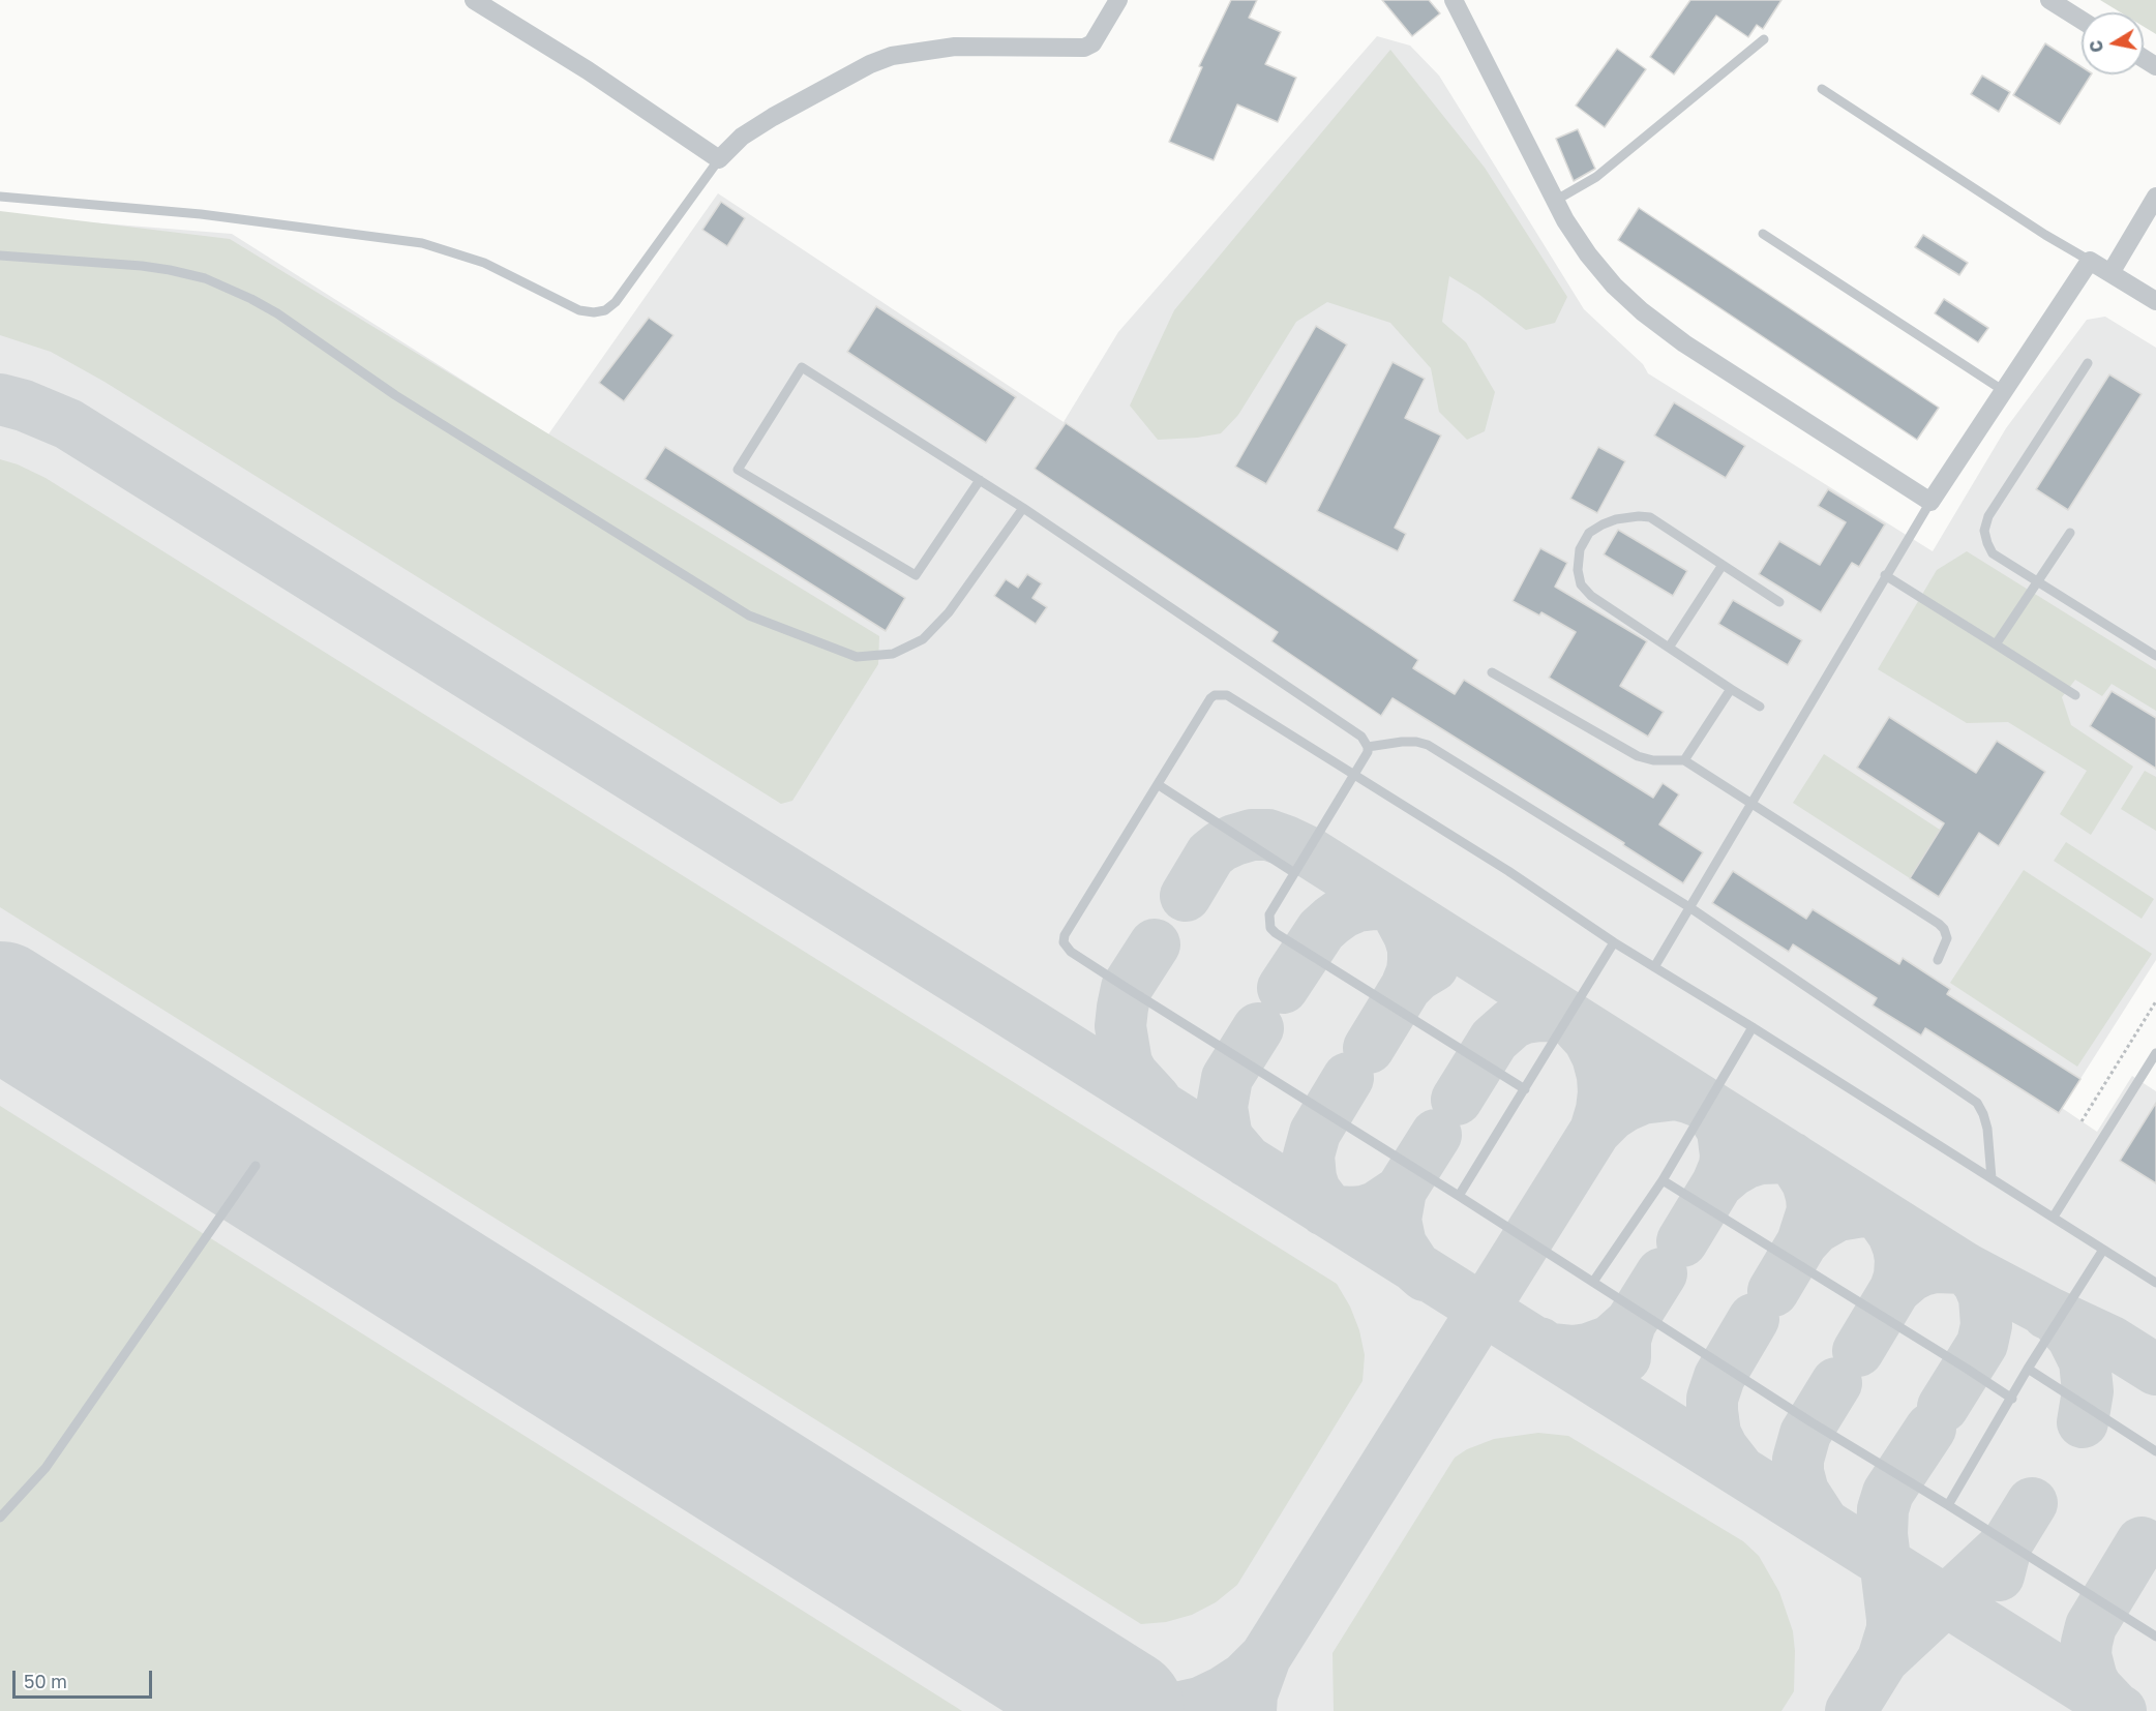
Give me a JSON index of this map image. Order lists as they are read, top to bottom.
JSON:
{
  "scale_bar": "50 m",
  "north": "left"
}
